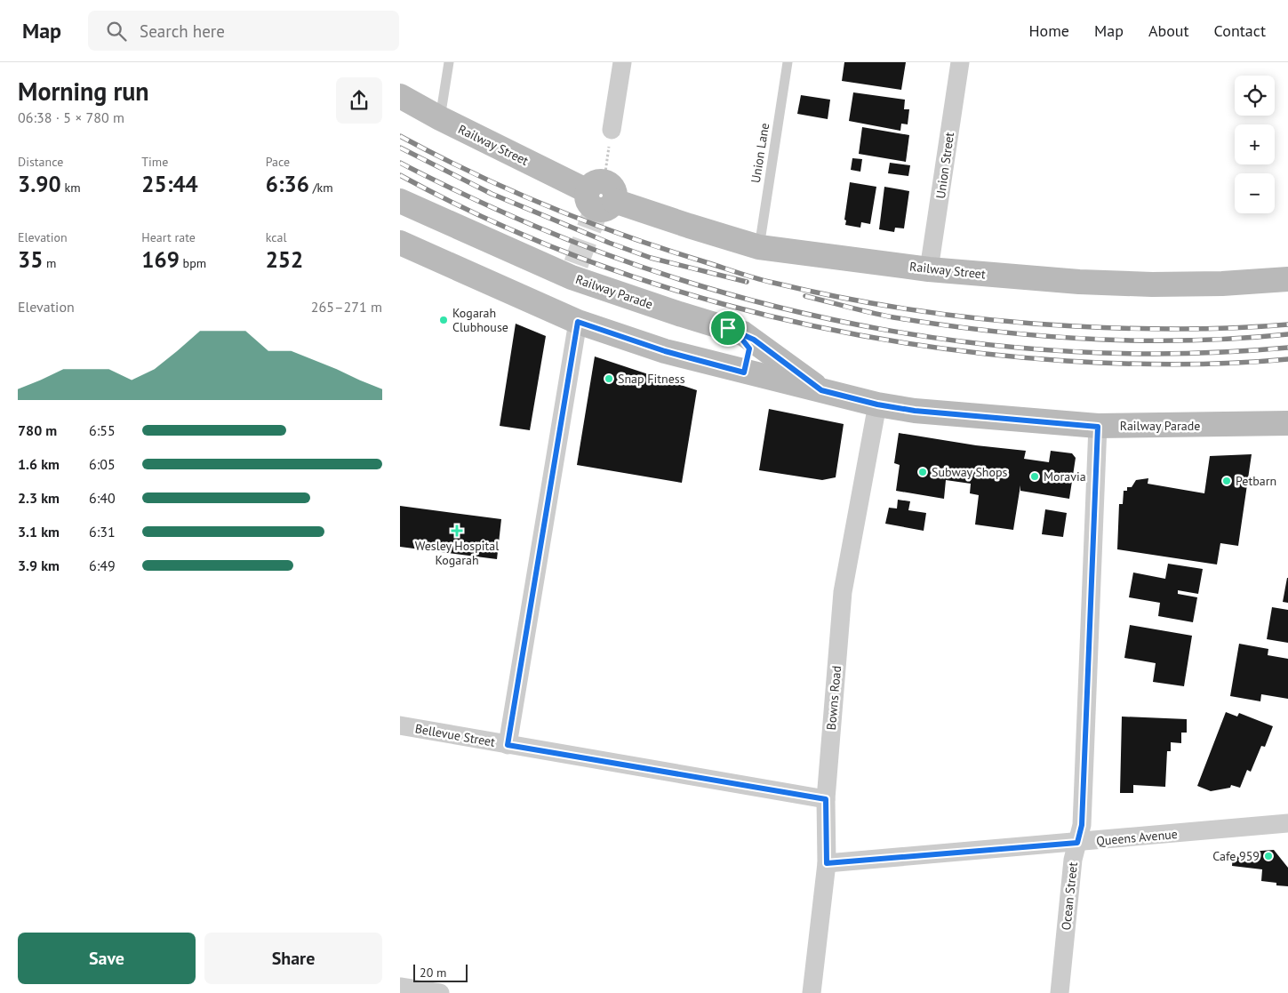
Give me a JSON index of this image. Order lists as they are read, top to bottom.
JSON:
{
  "streets": {
    "main road": ["Railway Street", "Railway Parade"],
    "street": [
      "Union Street",
      "Bowns Road",
      "Bellevue Street",
      "Queens Avenue",
      "Ocean Street"
    ],
    "lane": ["Union Lane"]
  },
  "crossings": [
    ["Railway Street", "Union Lane"],
    ["Railway Street", "Union Street"],
    ["Railway Parade", "Bowns Road"],
    ["Railway Parade", "Ocean Street"],
    ["Bowns Road", "Bellevue Street"],
    ["Bowns Road", "Queens Avenue"],
    ["Queens Avenue", "Ocean Street"]
  ],
  "places": {
    "other": [
      "Kogarah Clubhouse",
      "Snap Fitness",
      "Subway Shops",
      "Moravia",
      "Petbarn",
      "Cafe 959"
    ],
    "health": ["Wesley Hospital Kogarah"]
  },
  "scale_bar": "20 m",
  "page": {
    "header": "Map",
    "search": "Search here",
    "nav": [
      "Home",
      "Map",
      "About",
      "Contact"
    ],
    "heading": ["Morning run", "06:38 · 5 × 780 m"],
    "map_buttons": ["+", "−"],
    "stats": [
      ["Distance", "3.90 km"],
      ["Time", "25:44"],
      ["Pace", "6:36 /km"],
      ["Elevation", "35 m"],
      ["Heart rate", "169 bpm"],
      ["kcal", "252"]
    ],
    "chart": ["Elevation", "265–271 m"],
    "list": [
      {
        "name": "780 m",
        "note": "6:55"
      },
      {
        "name": "1.6 km",
        "note": "6:05"
      },
      {
        "name": "2.3 km",
        "note": "6:40"
      },
      {
        "name": "3.1 km",
        "note": "6:31"
      },
      {
        "name": "3.9 km",
        "note": "6:49"
      }
    ],
    "buttons": ["Save", "Share"],
    "scale": "20 m"
  }
}
